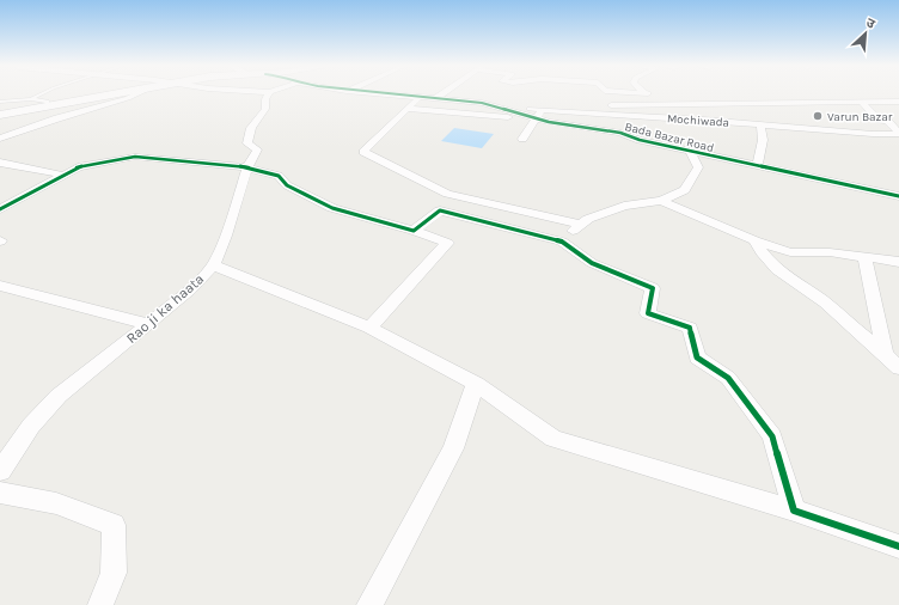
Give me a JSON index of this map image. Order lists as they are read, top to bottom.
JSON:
{
  "streets": {
    "street": ["Mochiwada", "Bada Bazar Road", "Rao ji ka haata"]
  },
  "crossings": [
    ["Mochiwada", "Bada Bazar Road"]
  ],
  "places": ["Varun Bazar"],
  "north": "top right"
}
